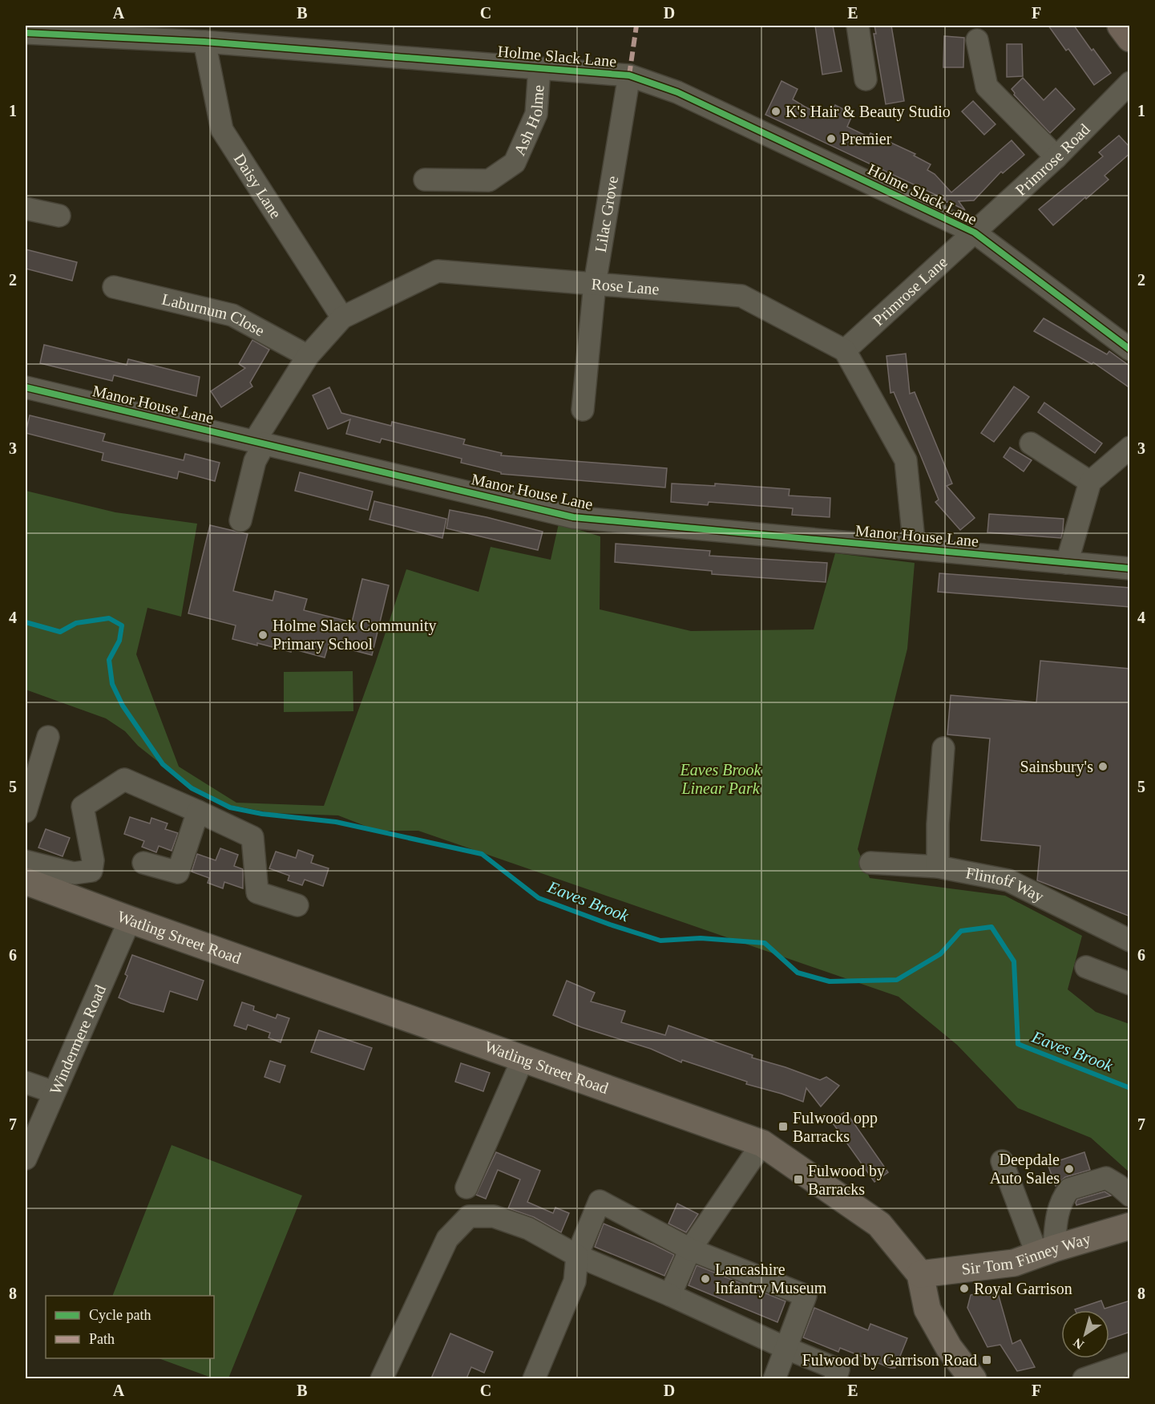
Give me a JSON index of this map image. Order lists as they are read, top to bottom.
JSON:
{
  "streets": {
    "main road": ["Watling Street Road", "Sir Tom Finney Way"],
    "street": [
      "Holme Slack Lane",
      "Ash Holme",
      "Primrose Road",
      "Daisy Lane",
      "Lilac Grove",
      "Rose Lane",
      "Primrose Lane",
      "Laburnum Close",
      "Manor House Lane",
      "Flintoff Way",
      "Windermere Road"
    ]
  },
  "crossings": [
    ["Holme Slack Lane", "Ash Holme"],
    ["Holme Slack Lane", "Primrose Road"],
    ["Holme Slack Lane", "Daisy Lane"],
    ["Holme Slack Lane", "Lilac Grove"],
    ["Holme Slack Lane", "Primrose Lane"],
    ["Primrose Road", "Primrose Lane"],
    ["Daisy Lane", "Rose Lane"],
    ["Lilac Grove", "Rose Lane"],
    ["Rose Lane", "Primrose Lane"],
    ["Rose Lane", "Laburnum Close"],
    ["Rose Lane", "Manor House Lane"],
    ["Watling Street Road", "Windermere Road"],
    ["Watling Street Road", "Sir Tom Finney Way"]
  ],
  "water": ["Eaves Brook"],
  "parks": ["Eaves Brook Linear Park"],
  "places": {
    "other": [
      "K's Hair & Beauty Studio",
      "Premier",
      "Holme Slack Community Primary School",
      "Sainsbury's",
      "Deepdale Auto Sales",
      "Lancashire Infantry Museum",
      "Royal Garrison"
    ],
    "transit": ["Fulwood opp Barracks", "Fulwood by Barracks", "Fulwood by Garrison Road"]
  },
  "legend": ["Cycle path", "Path"],
  "north": "bottom left",
  "grid": {
    "columns": [
      "A",
      "B",
      "C",
      "D",
      "E",
      "F"
    ],
    "rows": [
      "1",
      "2",
      "3",
      "4",
      "5",
      "6",
      "7",
      "8"
    ]
  }
}
